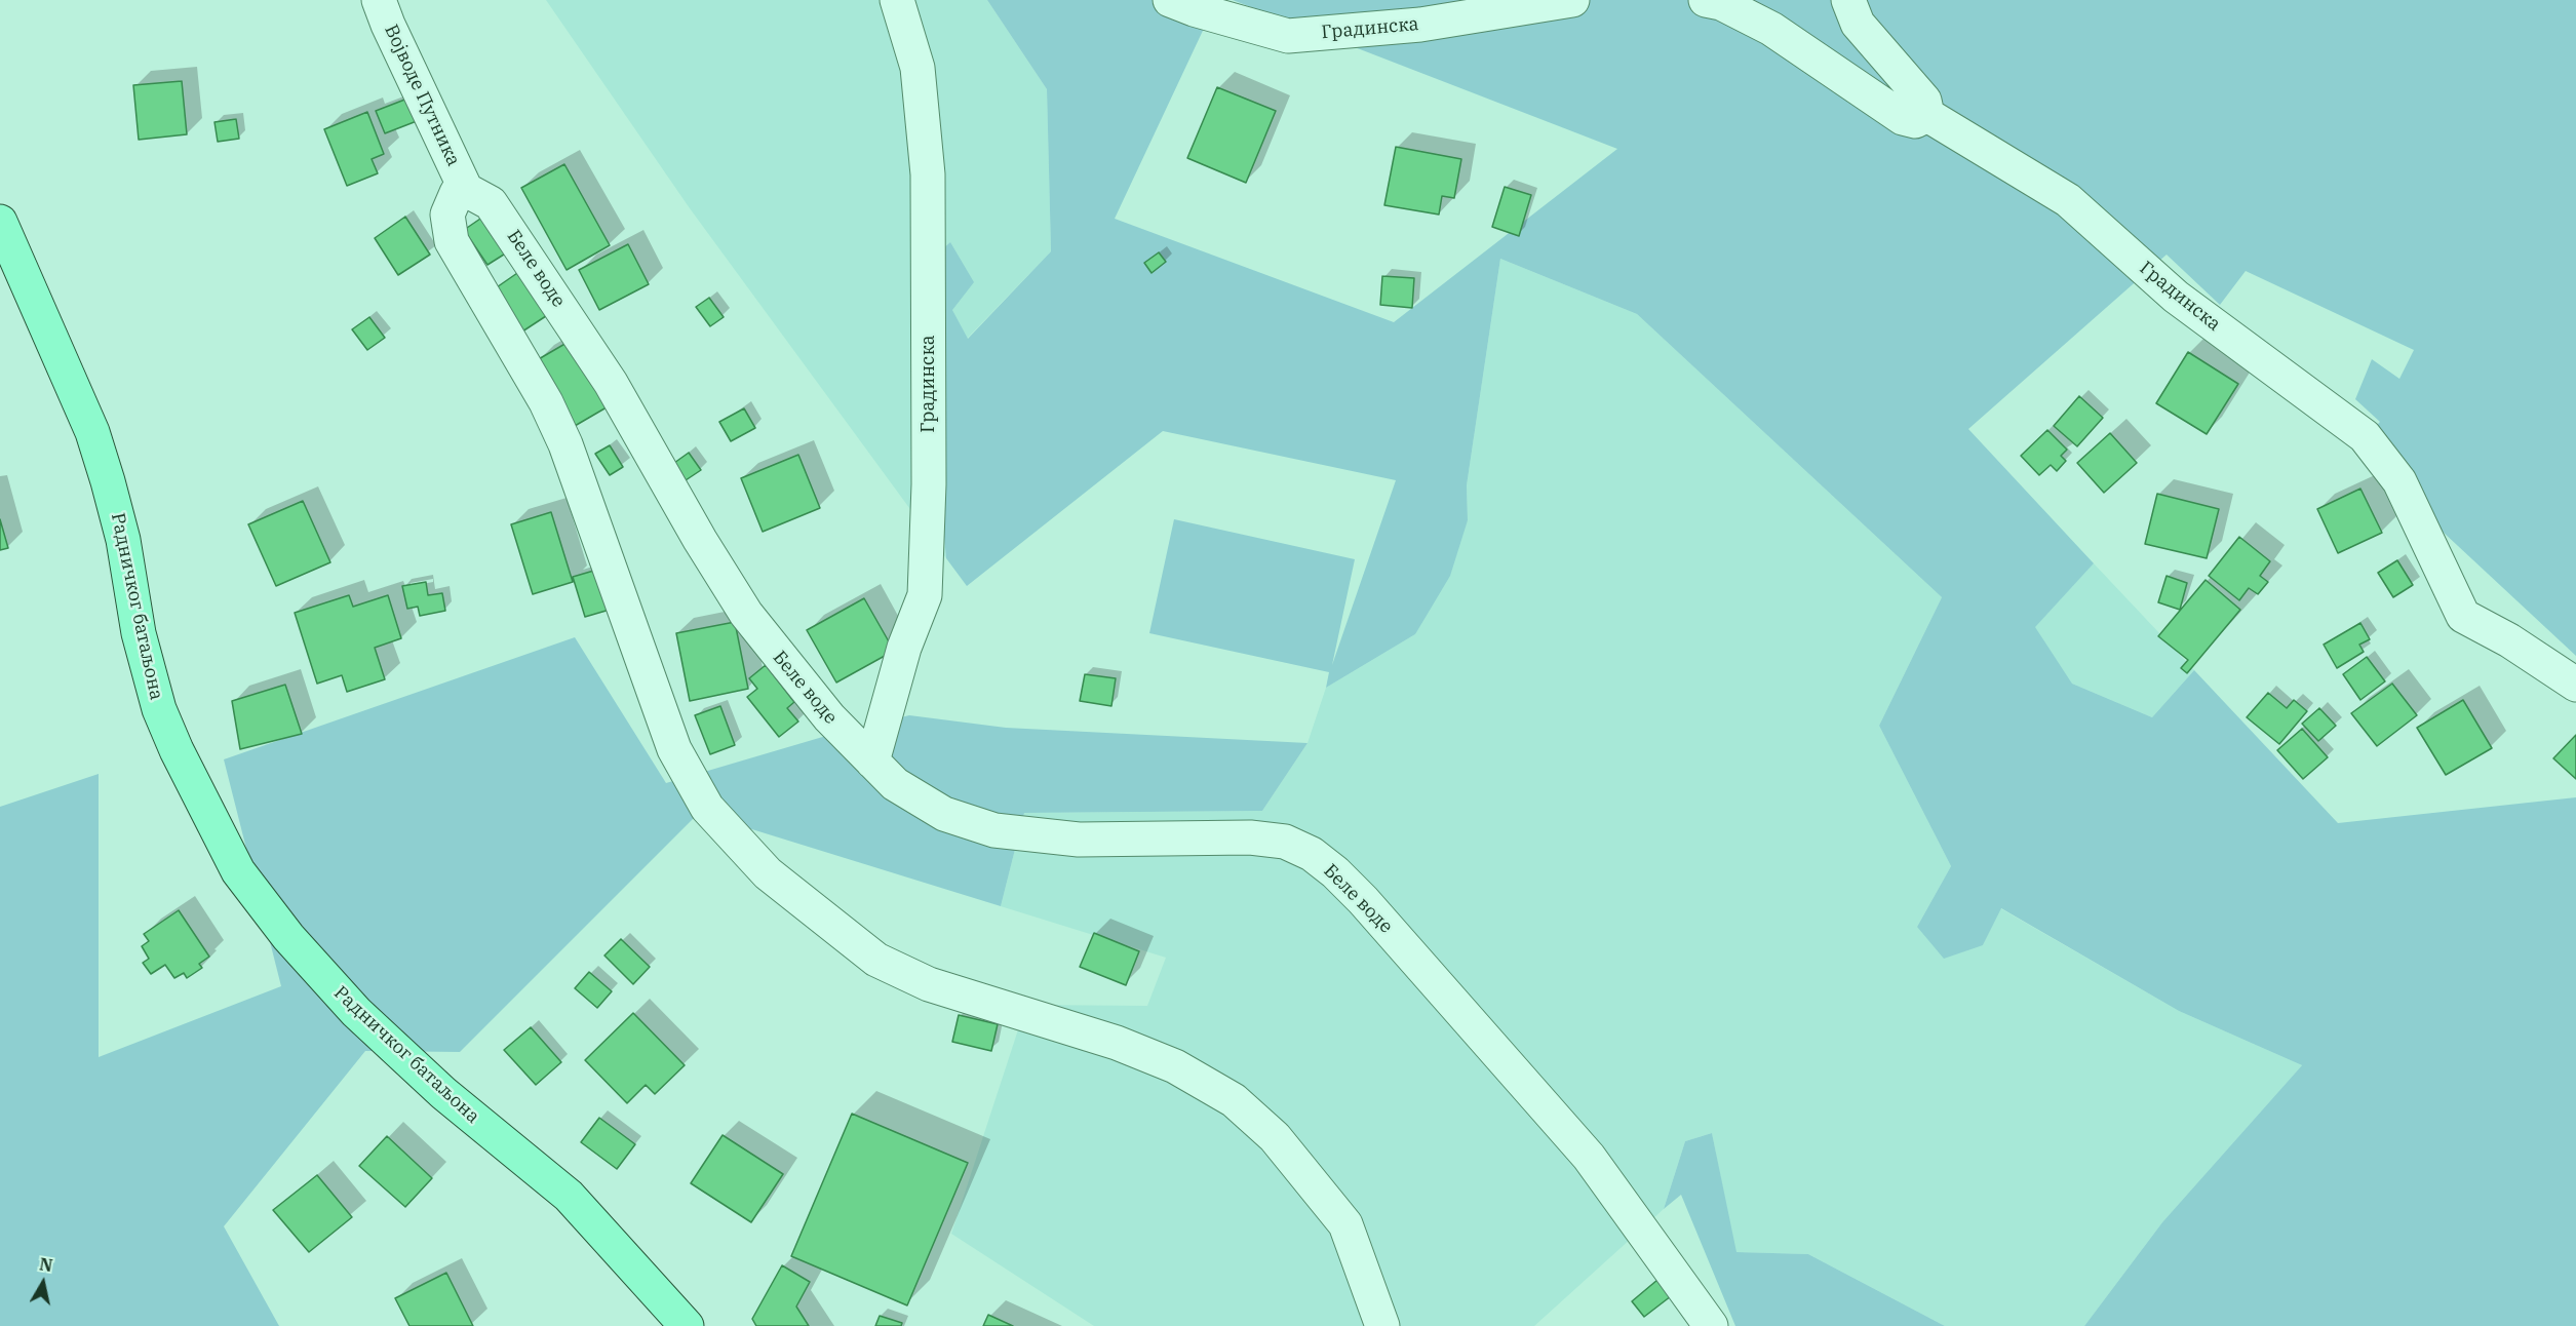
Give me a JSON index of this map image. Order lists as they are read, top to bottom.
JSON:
{
  "streets": {
    "main road": ["Радничког батаљона"],
    "street": ["Градинска", "Војводе Путника", "Беле воде"]
  },
  "crossings": [
    ["Градинска", "Беле воде"],
    ["Војводе Путника", "Беле воде"]
  ],
  "north": "top"
}
